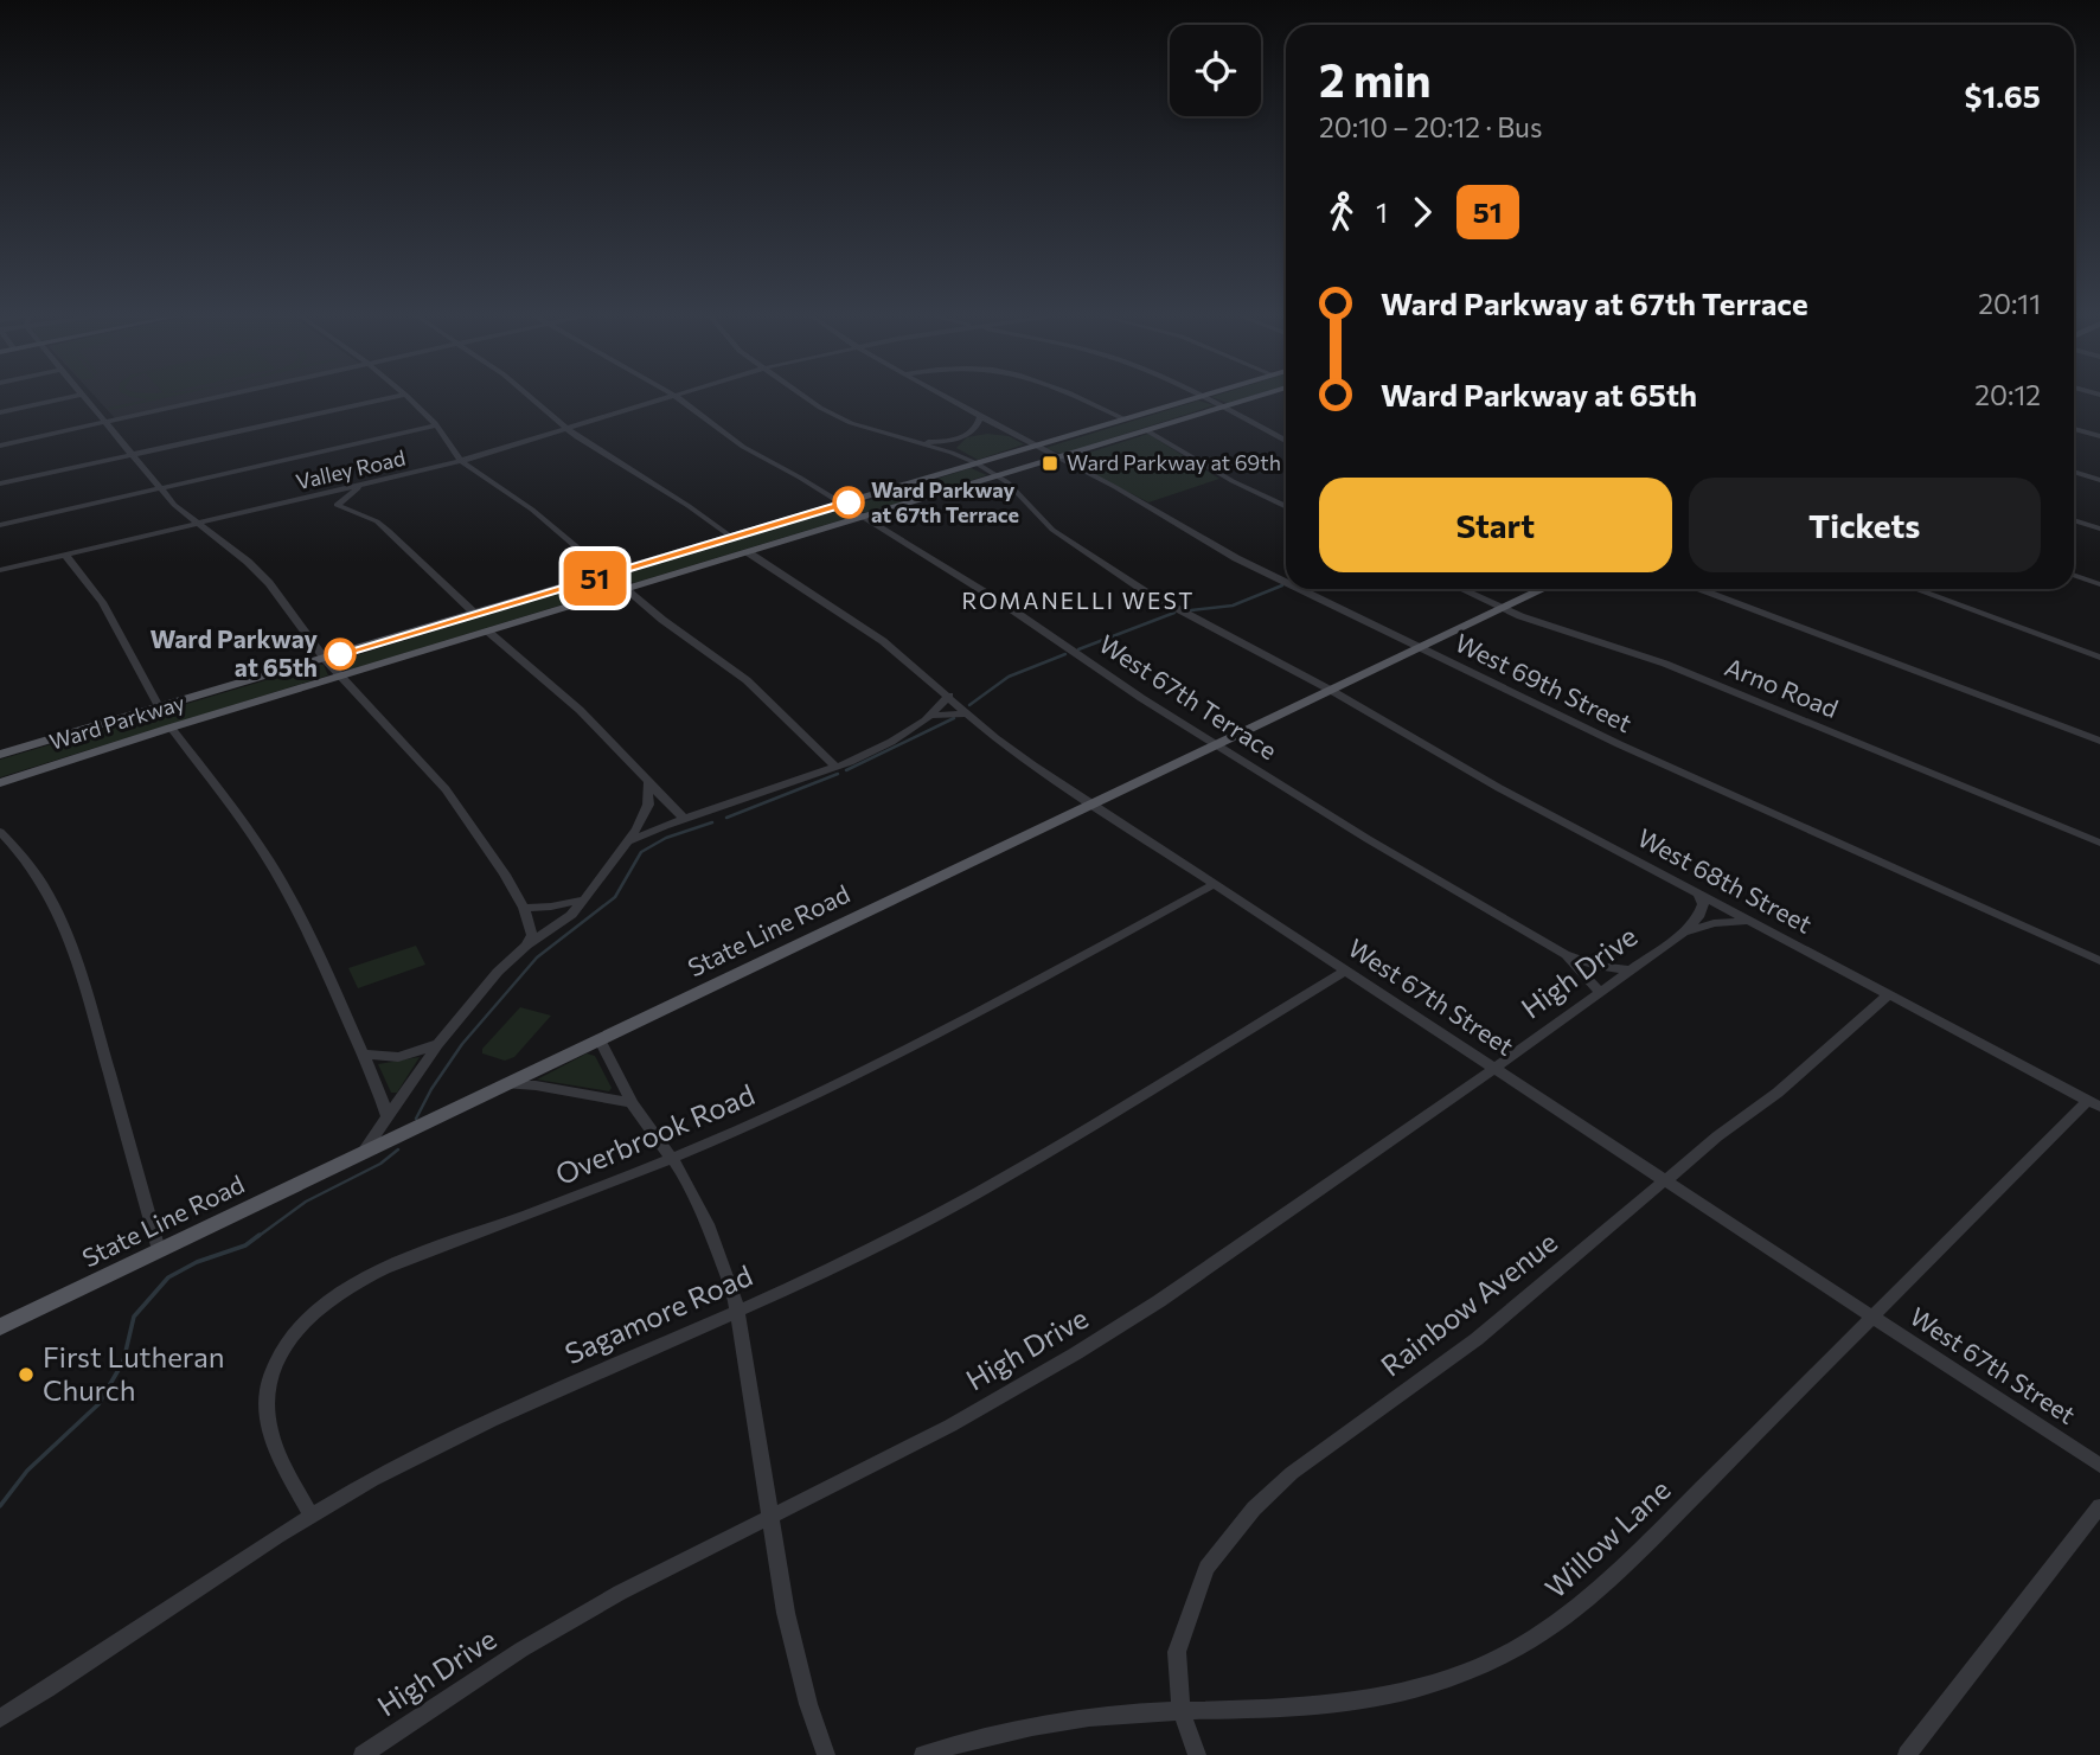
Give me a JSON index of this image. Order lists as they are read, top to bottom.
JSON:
{
  "streets": {
    "main road": ["Ward Parkway", "State Line Road"],
    "street": [
      "Valley Road",
      "West 69th Street",
      "Arno Road",
      "West 67th Terrace",
      "West 68th Street",
      "High Drive",
      "West 67th Street",
      "Overbrook Road",
      "Rainbow Avenue",
      "Sagamore Road",
      "Willow Lane"
    ]
  },
  "crossings": [
    ["West 69th Street", "Ward Parkway"],
    ["West 69th Street", "State Line Road"],
    ["Arno Road", "State Line Road"],
    ["West 67th Terrace", "Ward Parkway"],
    ["West 67th Terrace", "State Line Road"],
    ["West 67th Terrace", "High Drive"],
    ["Ward Parkway", "West 68th Street"],
    ["Ward Parkway", "West 67th Street"],
    ["West 68th Street", "State Line Road"],
    ["West 68th Street", "High Drive"],
    ["West 68th Street", "Rainbow Avenue"],
    ["West 68th Street", "Willow Lane"],
    ["State Line Road", "West 67th Street"],
    ["High Drive", "West 67th Street"],
    ["West 67th Street", "Overbrook Road"],
    ["West 67th Street", "Rainbow Avenue"],
    ["West 67th Street", "Sagamore Road"],
    ["West 67th Street", "Willow Lane"],
    ["Overbrook Road", "Sagamore Road"],
    ["Rainbow Avenue", "Willow Lane"]
  ],
  "districts": ["ROMANELLI WEST"],
  "places": {
    "transit": ["Ward Parkway at 69th"],
    "other": ["Ward Parkway at 67th Terrace", "Ward Parkway at 65th", "First Lutheran Church"]
  },
  "lines": ["bus line 51"],
  "page": {
    "on_map": "51",
    "heading": ["2 min", "20:10 – 20:12 · Bus", "$1.65"],
    "legs": ["1", "51"],
    "list": [
      {
        "name": "Ward Parkway at 67th Terrace",
        "value": "20:11"
      },
      {
        "name": "Ward Parkway at 65th",
        "value": "20:12"
      }
    ],
    "buttons": ["Start", "Tickets"]
  }
}
